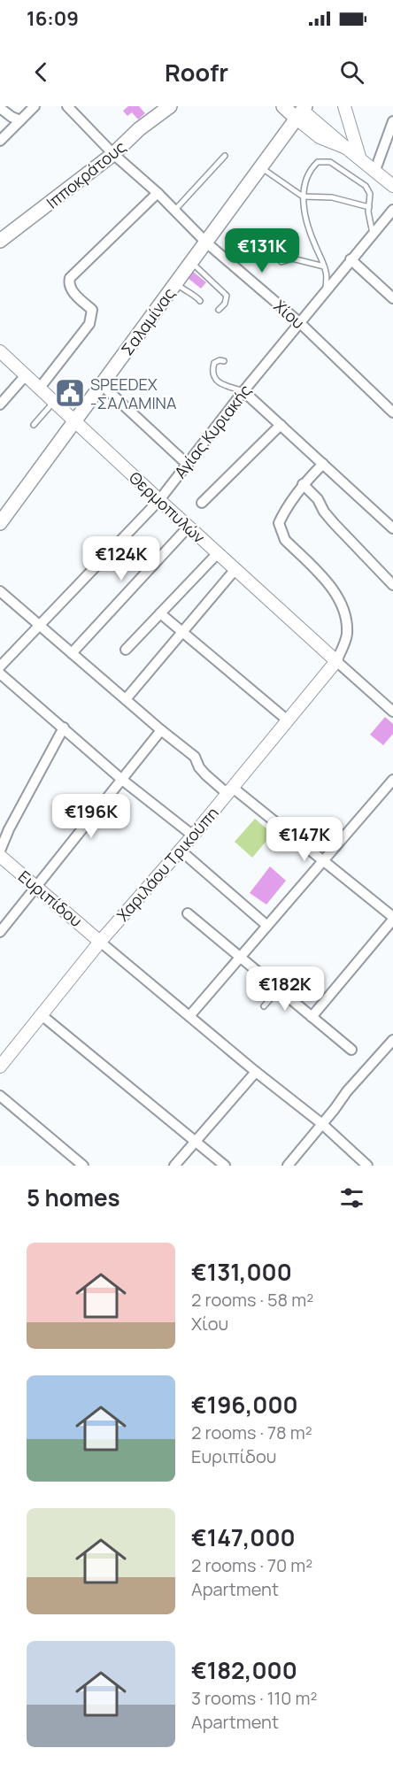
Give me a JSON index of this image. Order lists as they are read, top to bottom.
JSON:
{
  "streets": {
    "main road": ["Ιπποκράτους", "Σαλαμίνας"],
    "street": [
      "Χίου",
      "Αγίας Κυριακής",
      "Θερμοπυλών",
      "Χαριλάου Τρικούπη",
      "Ευριπίδου"
    ]
  },
  "crossings": [
    ["Ιπποκράτους", "Χίου"],
    ["Χίου", "Σαλαμίνας"],
    ["Χίου", "Αγίας Κυριακής"],
    ["Σαλαμίνας", "Θερμοπυλών"],
    ["Αγίας Κυριακής", "Θερμοπυλών"],
    ["Θερμοπυλών", "Χαριλάου Τρικούπη"],
    ["Χαριλάου Τρικούπη", "Ευριπίδου"]
  ],
  "places": {
    "public building": ["SPEEDEX -ΣΑΛΑΜΙΝΑ"]
  },
  "page": {
    "status": "16:09",
    "header": "Roofr",
    "price": [
      "€131K",
      "€124K",
      "€196K",
      "€147K",
      "€182K"
    ],
    "heading": "5 homes",
    "list": [
      {
        "name": "€131,000",
        "note": "2 rooms · 58 m² · Χίου"
      },
      {
        "name": "€196,000",
        "note": "2 rooms · 78 m² · Ευριπίδου"
      },
      {
        "name": "€147,000",
        "note": "2 rooms · 70 m² · Apartment"
      },
      {
        "name": "€182,000",
        "note": "3 rooms · 110 m² · Apartment"
      }
    ]
  }
}
